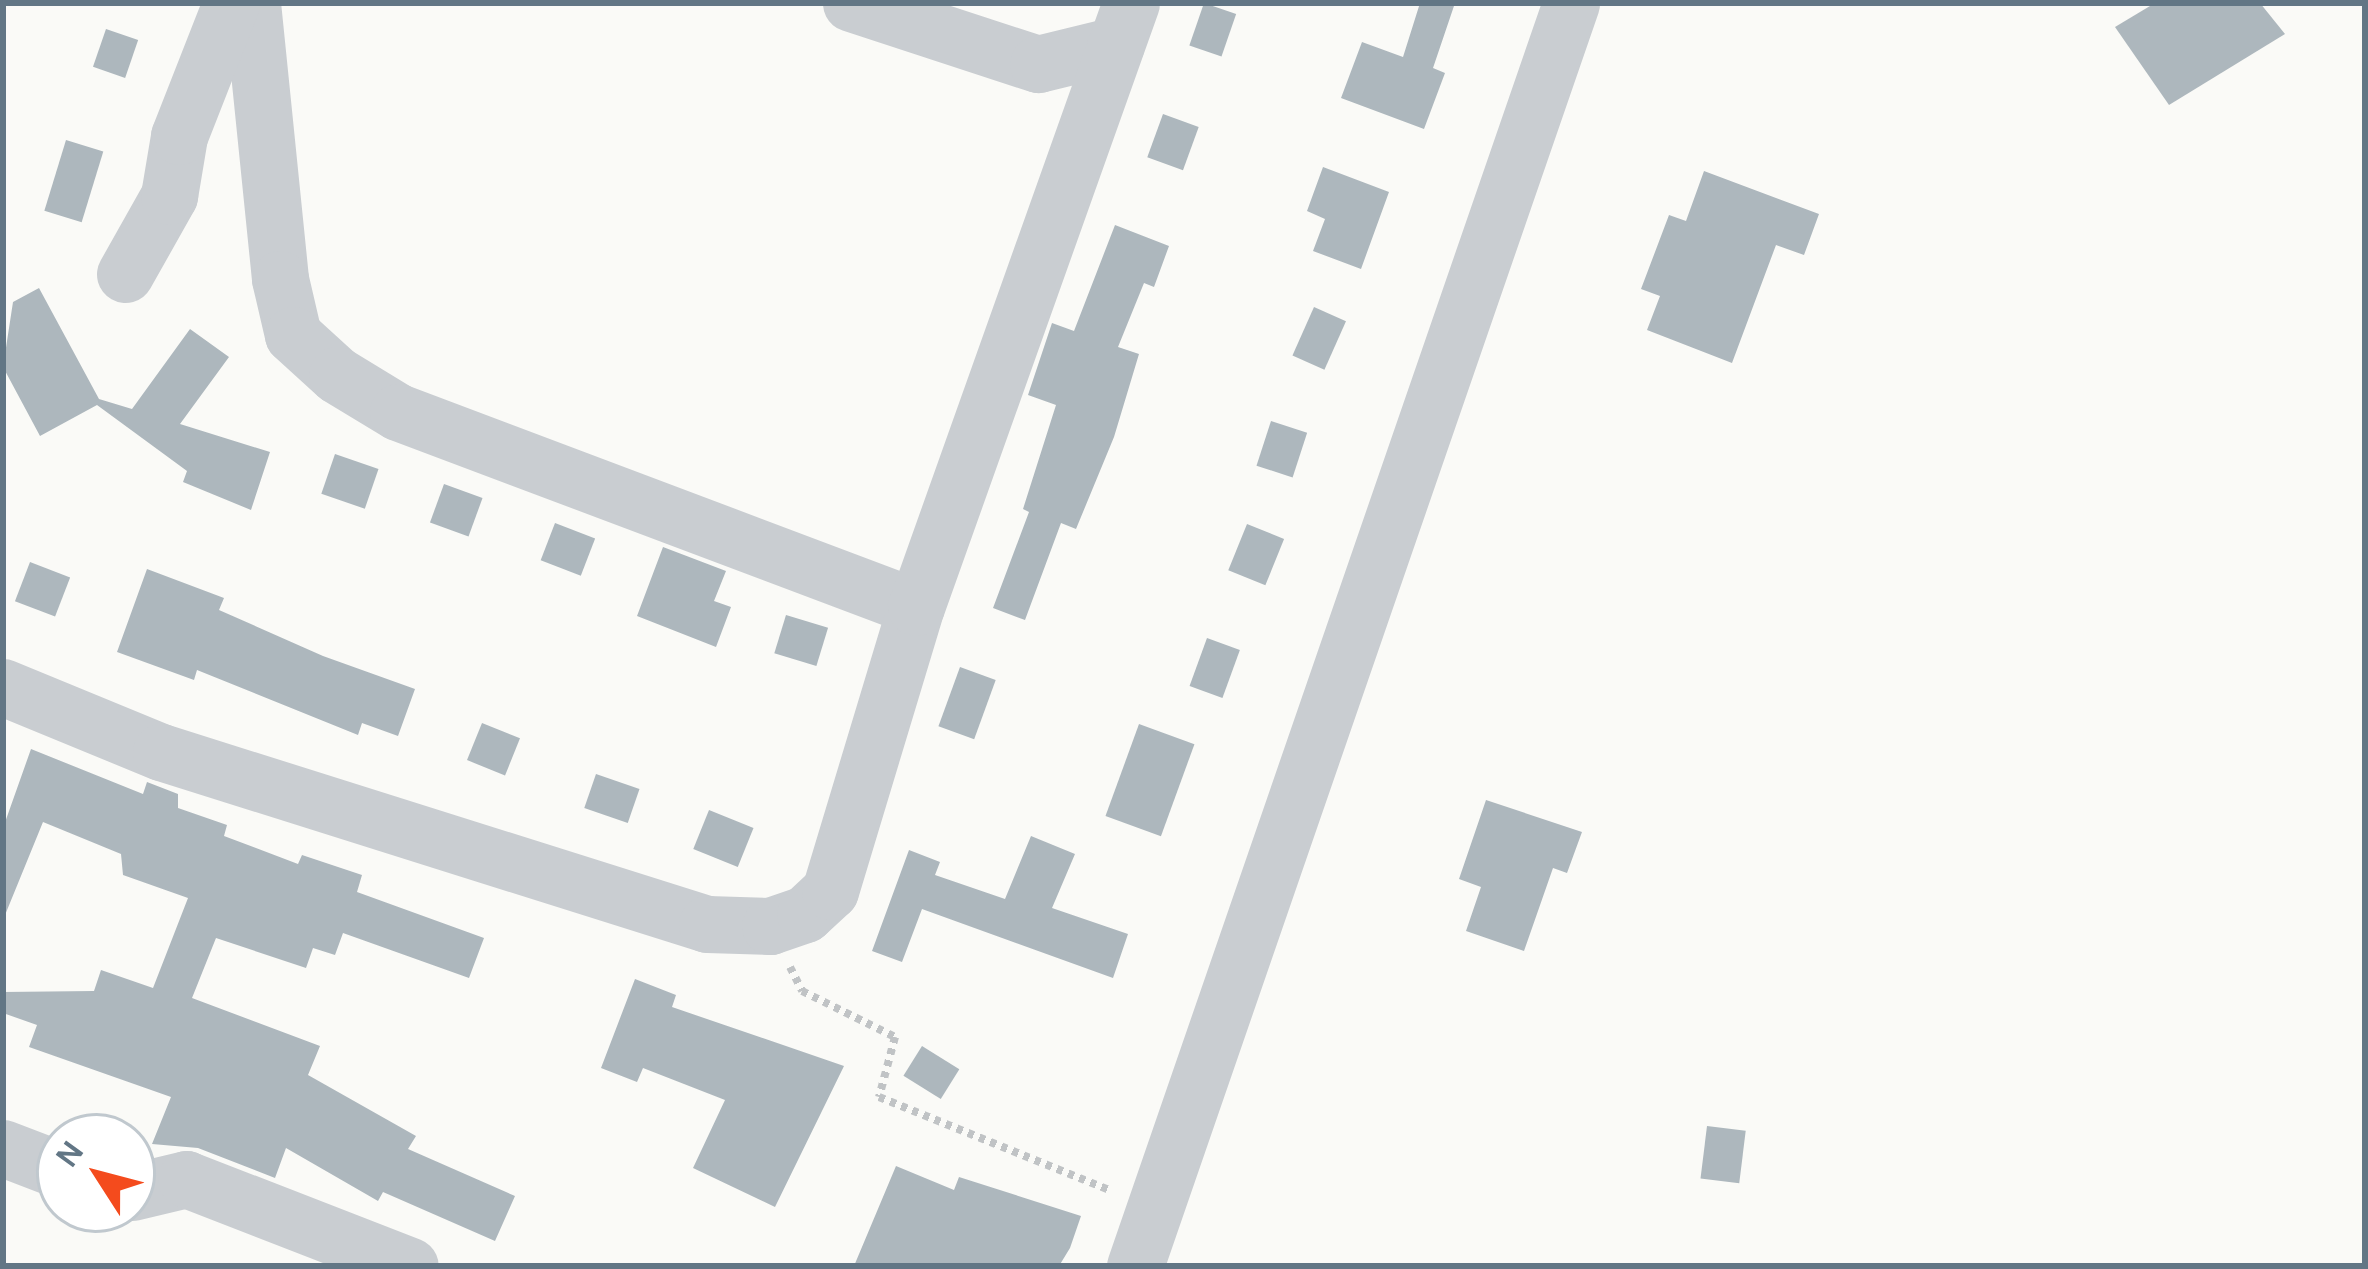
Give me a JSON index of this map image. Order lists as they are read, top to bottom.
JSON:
{
  "north": "top left"
}
